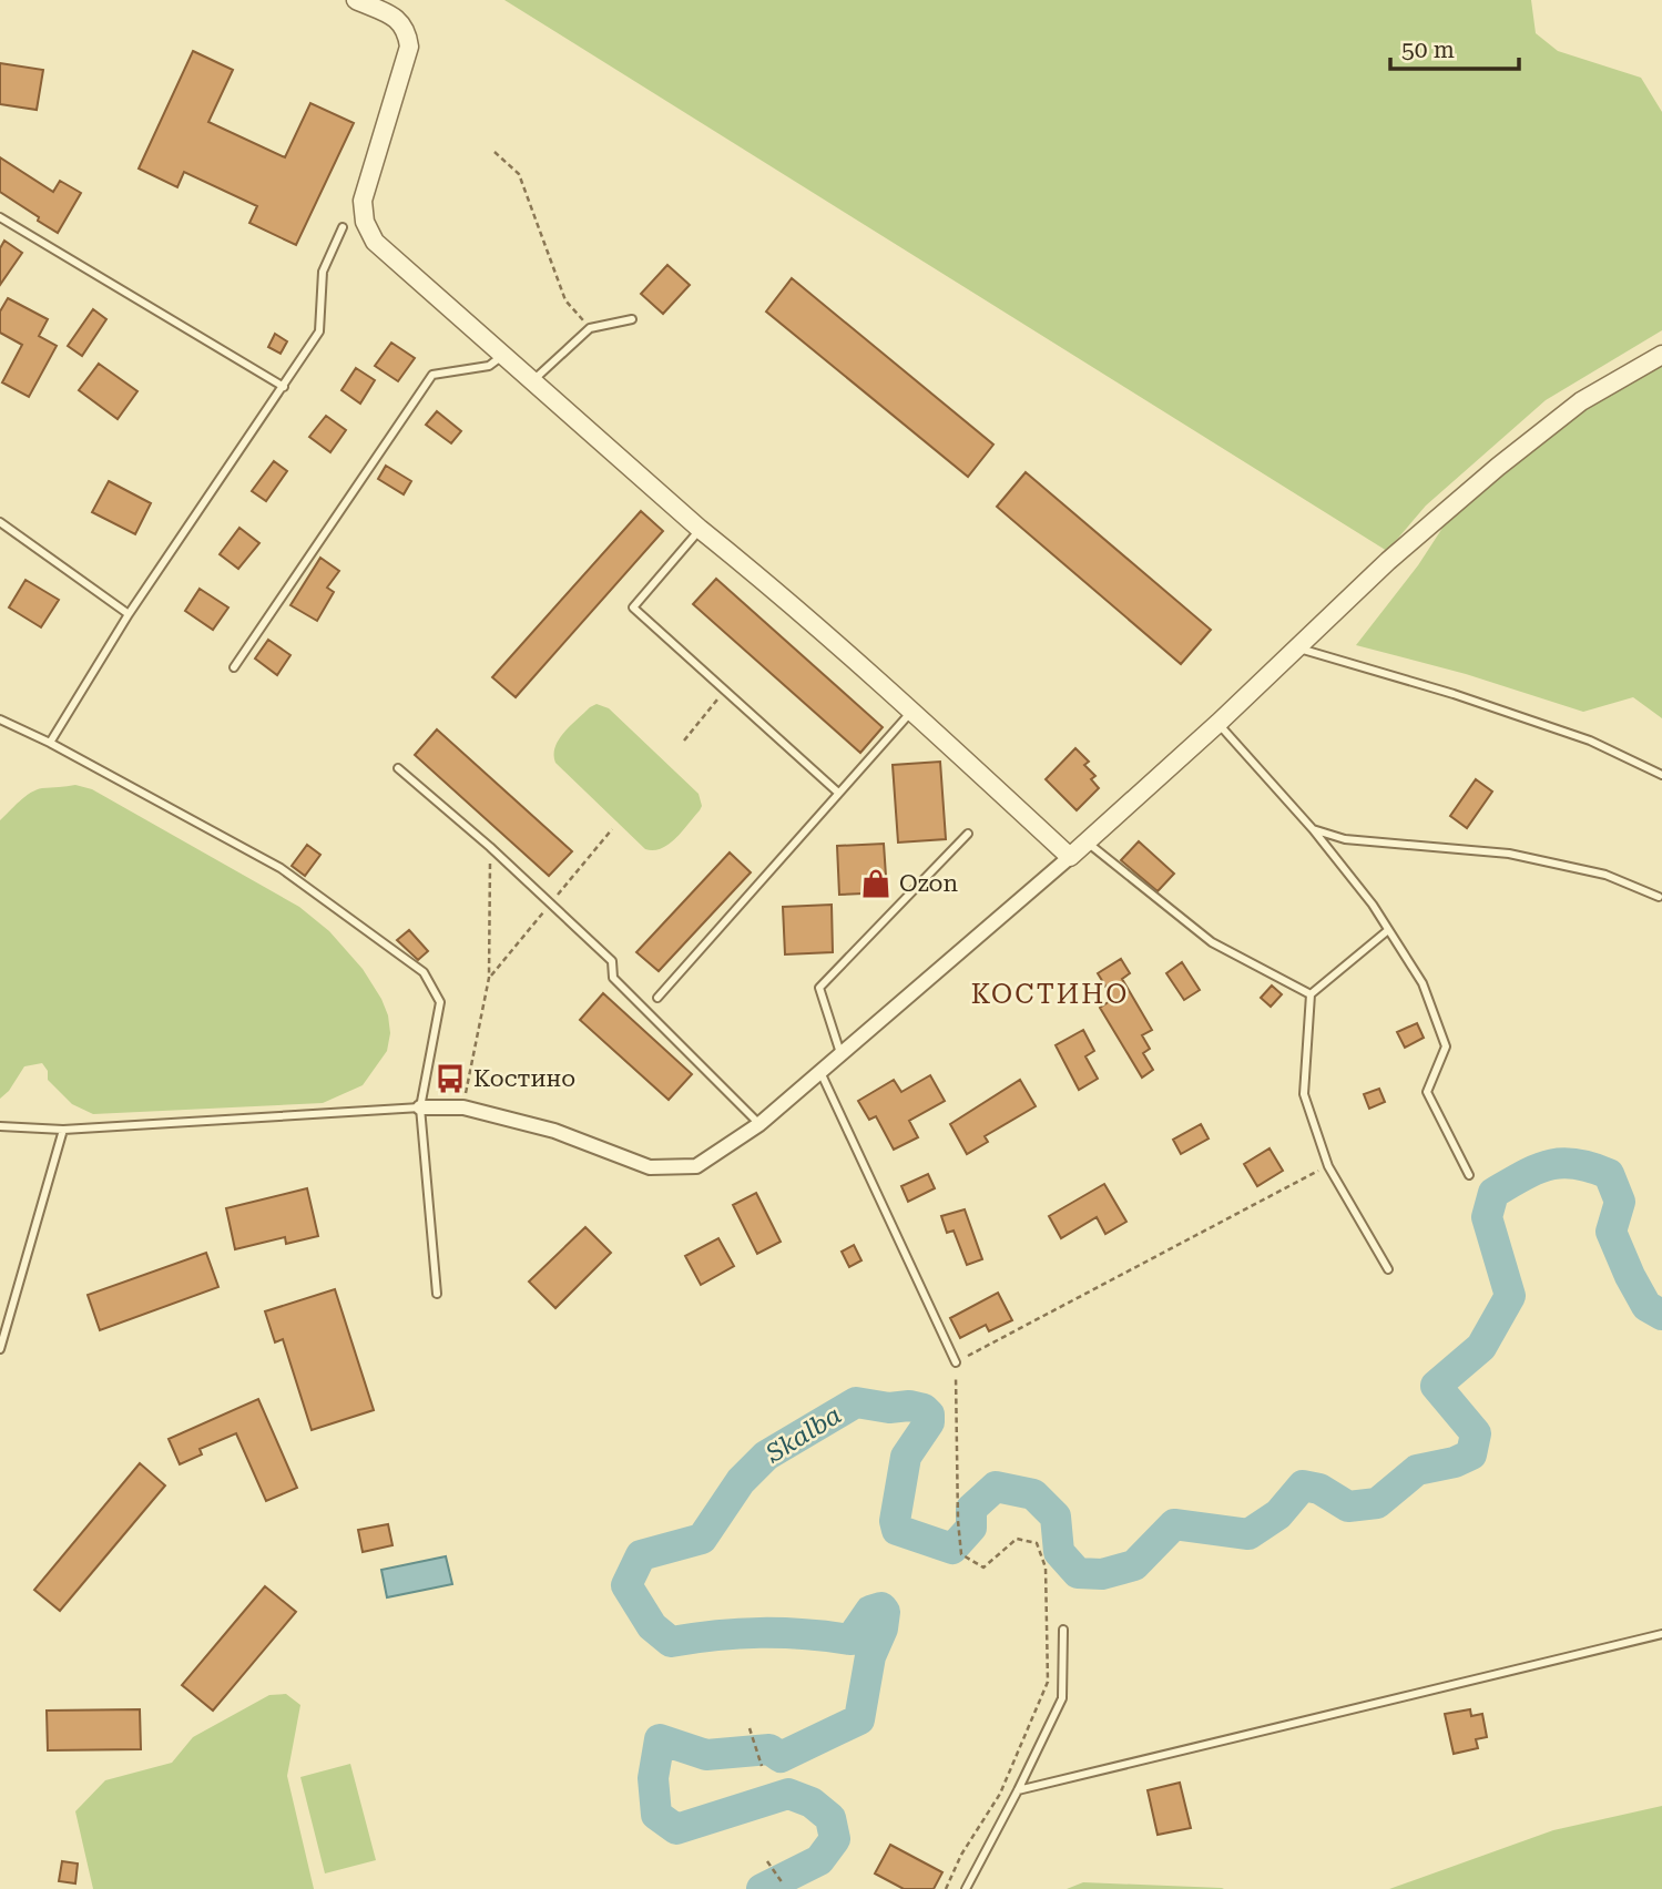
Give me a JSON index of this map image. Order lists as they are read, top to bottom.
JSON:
{
  "districts": ["КОСТИНО"],
  "water": ["Skalba"],
  "places": {
    "shop": ["Ozon"],
    "bus stop": ["Костино"]
  },
  "scale_bar": "50 m"
}
